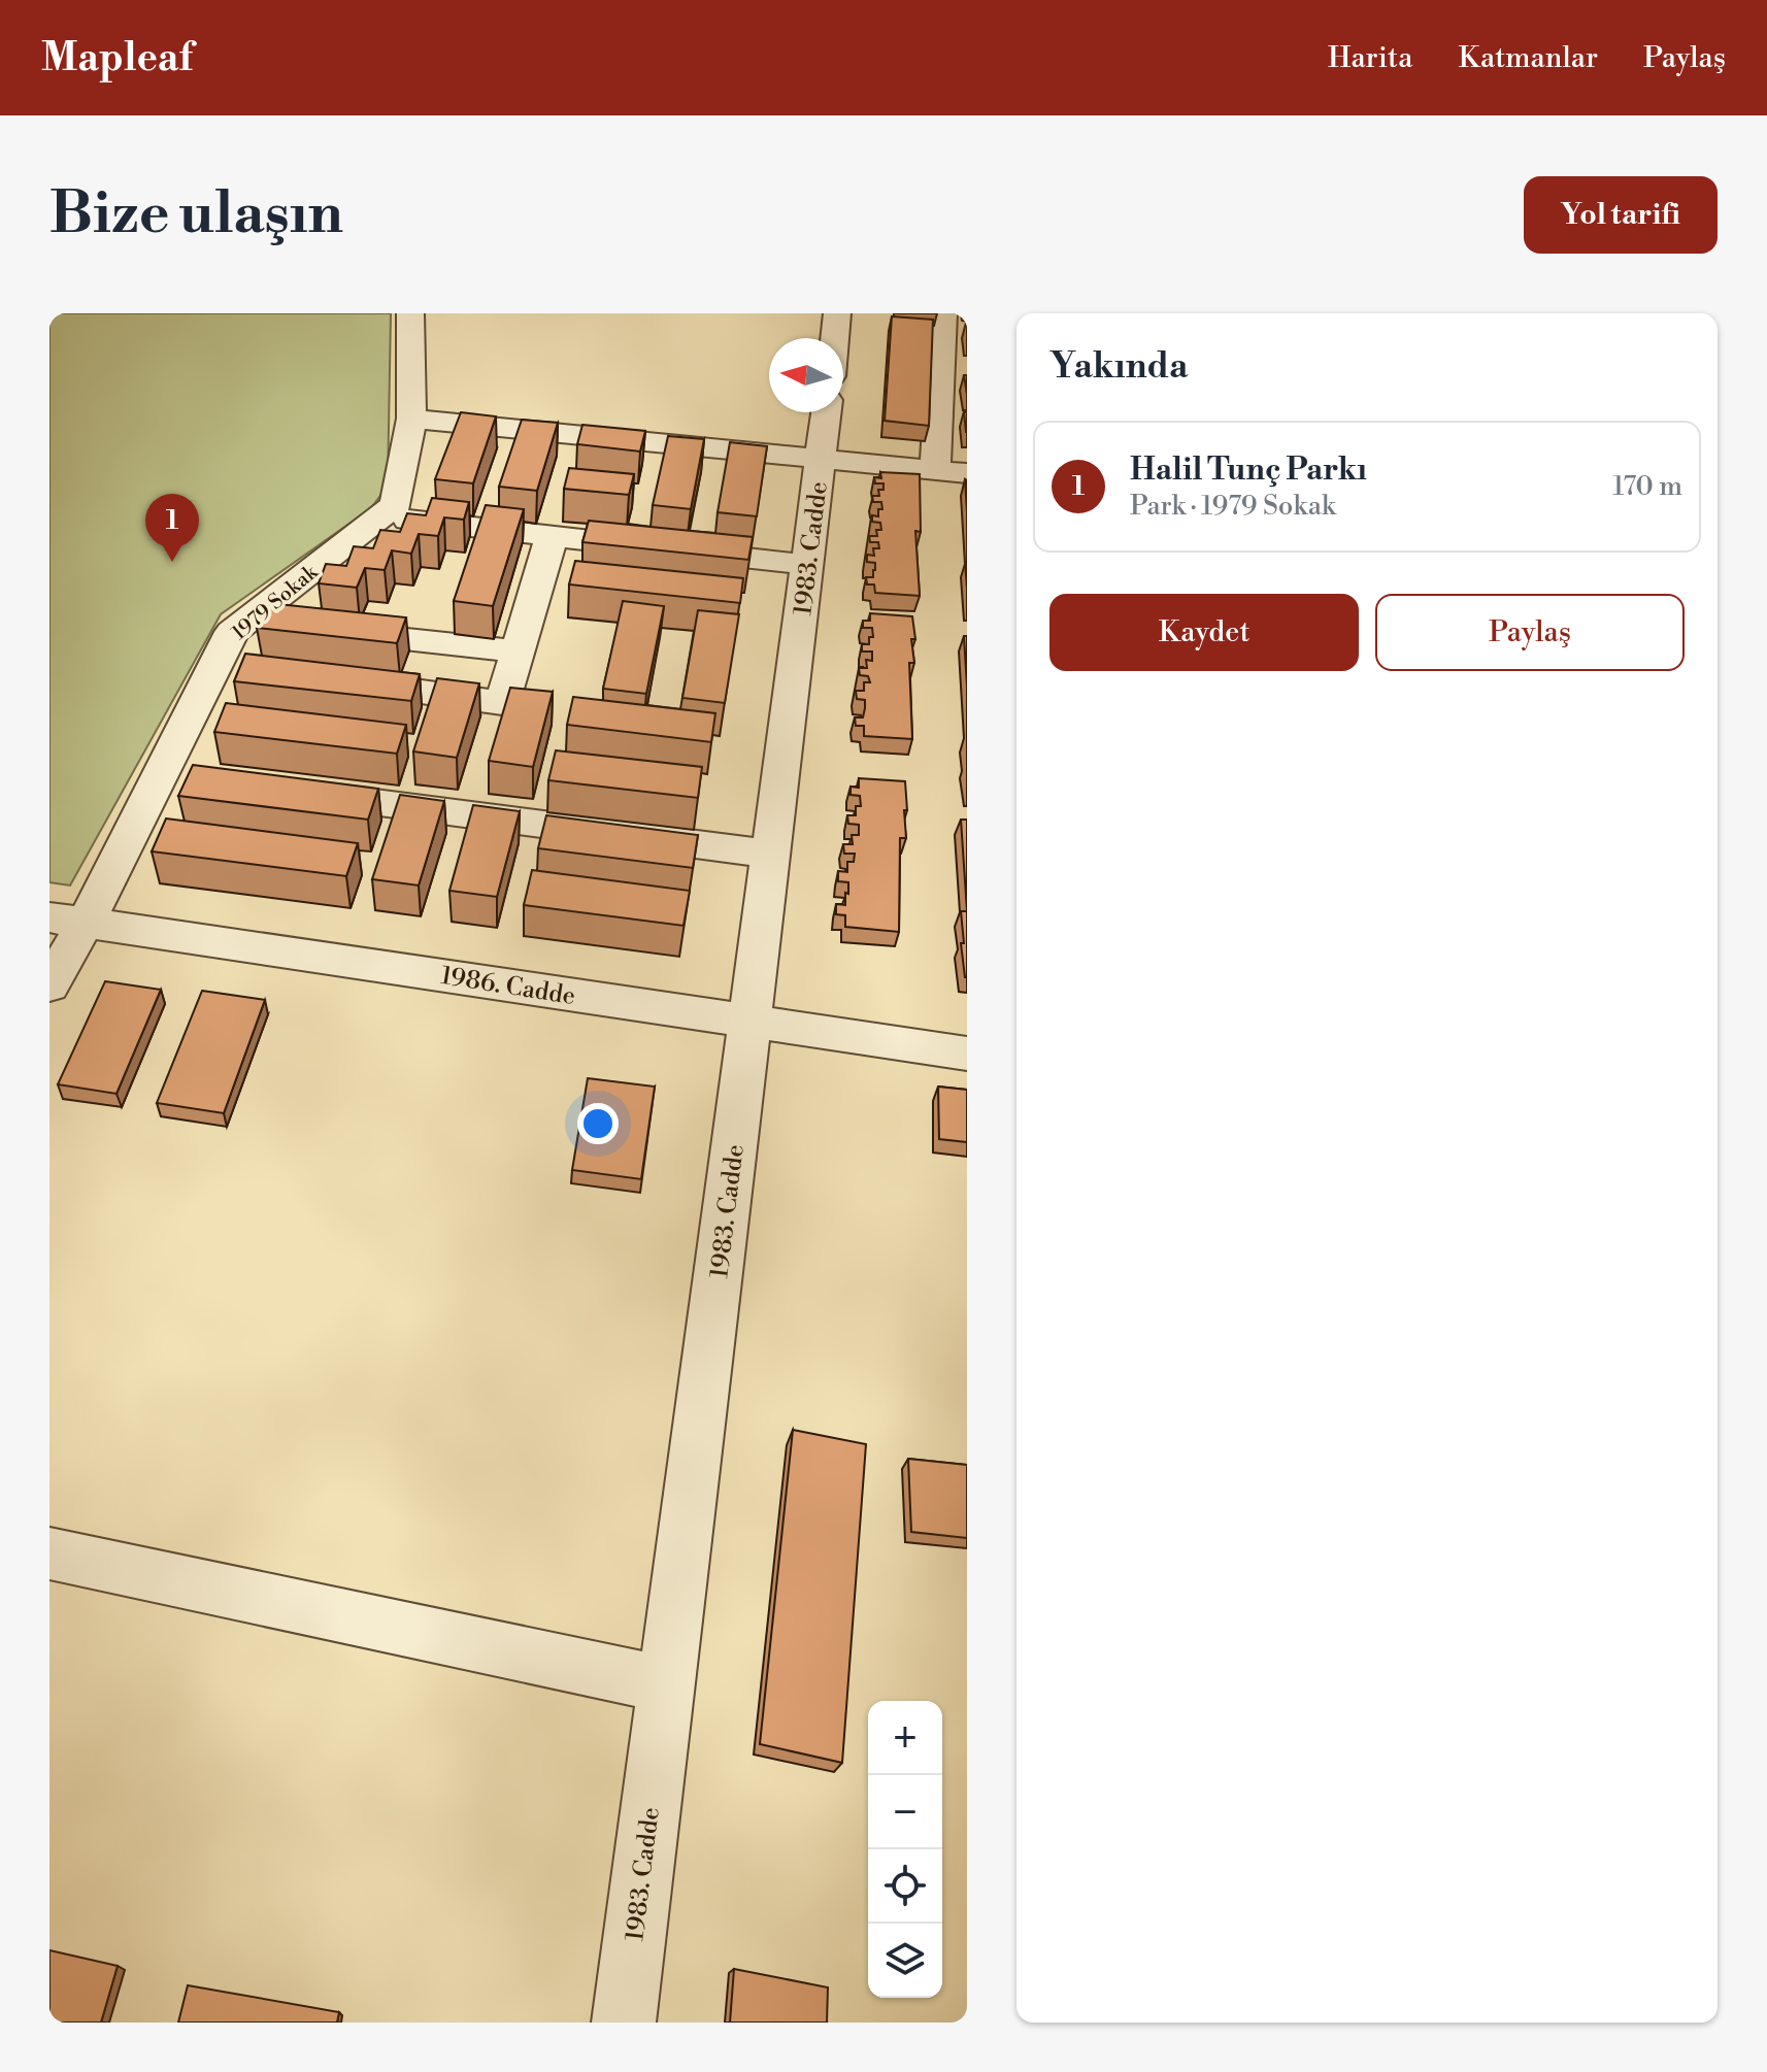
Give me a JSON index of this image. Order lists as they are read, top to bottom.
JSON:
{
  "streets": {
    "street": ["1983. Cadde", "1979 Sokak", "1986. Cadde"]
  },
  "crossings": [
    ["1983. Cadde", "1986. Cadde"],
    ["1979 Sokak", "1986. Cadde"]
  ],
  "north": "left",
  "page": {
    "header": "Mapleaf",
    "nav": ["Harita", "Katmanlar", "Paylaş"],
    "buttons": [
      "Yol tarifi",
      ["Kaydet", "Paylaş"]
    ],
    "title": "Bize ulaşın",
    "heading": "Yakında",
    "list": [
      {
        "mark": "1",
        "name": "Halil Tunç Parkı",
        "note": "Park · 1979 Sokak",
        "value": "170 m"
      }
    ],
    "pins": "1",
    "map_buttons": ["+", "−"]
  }
}
